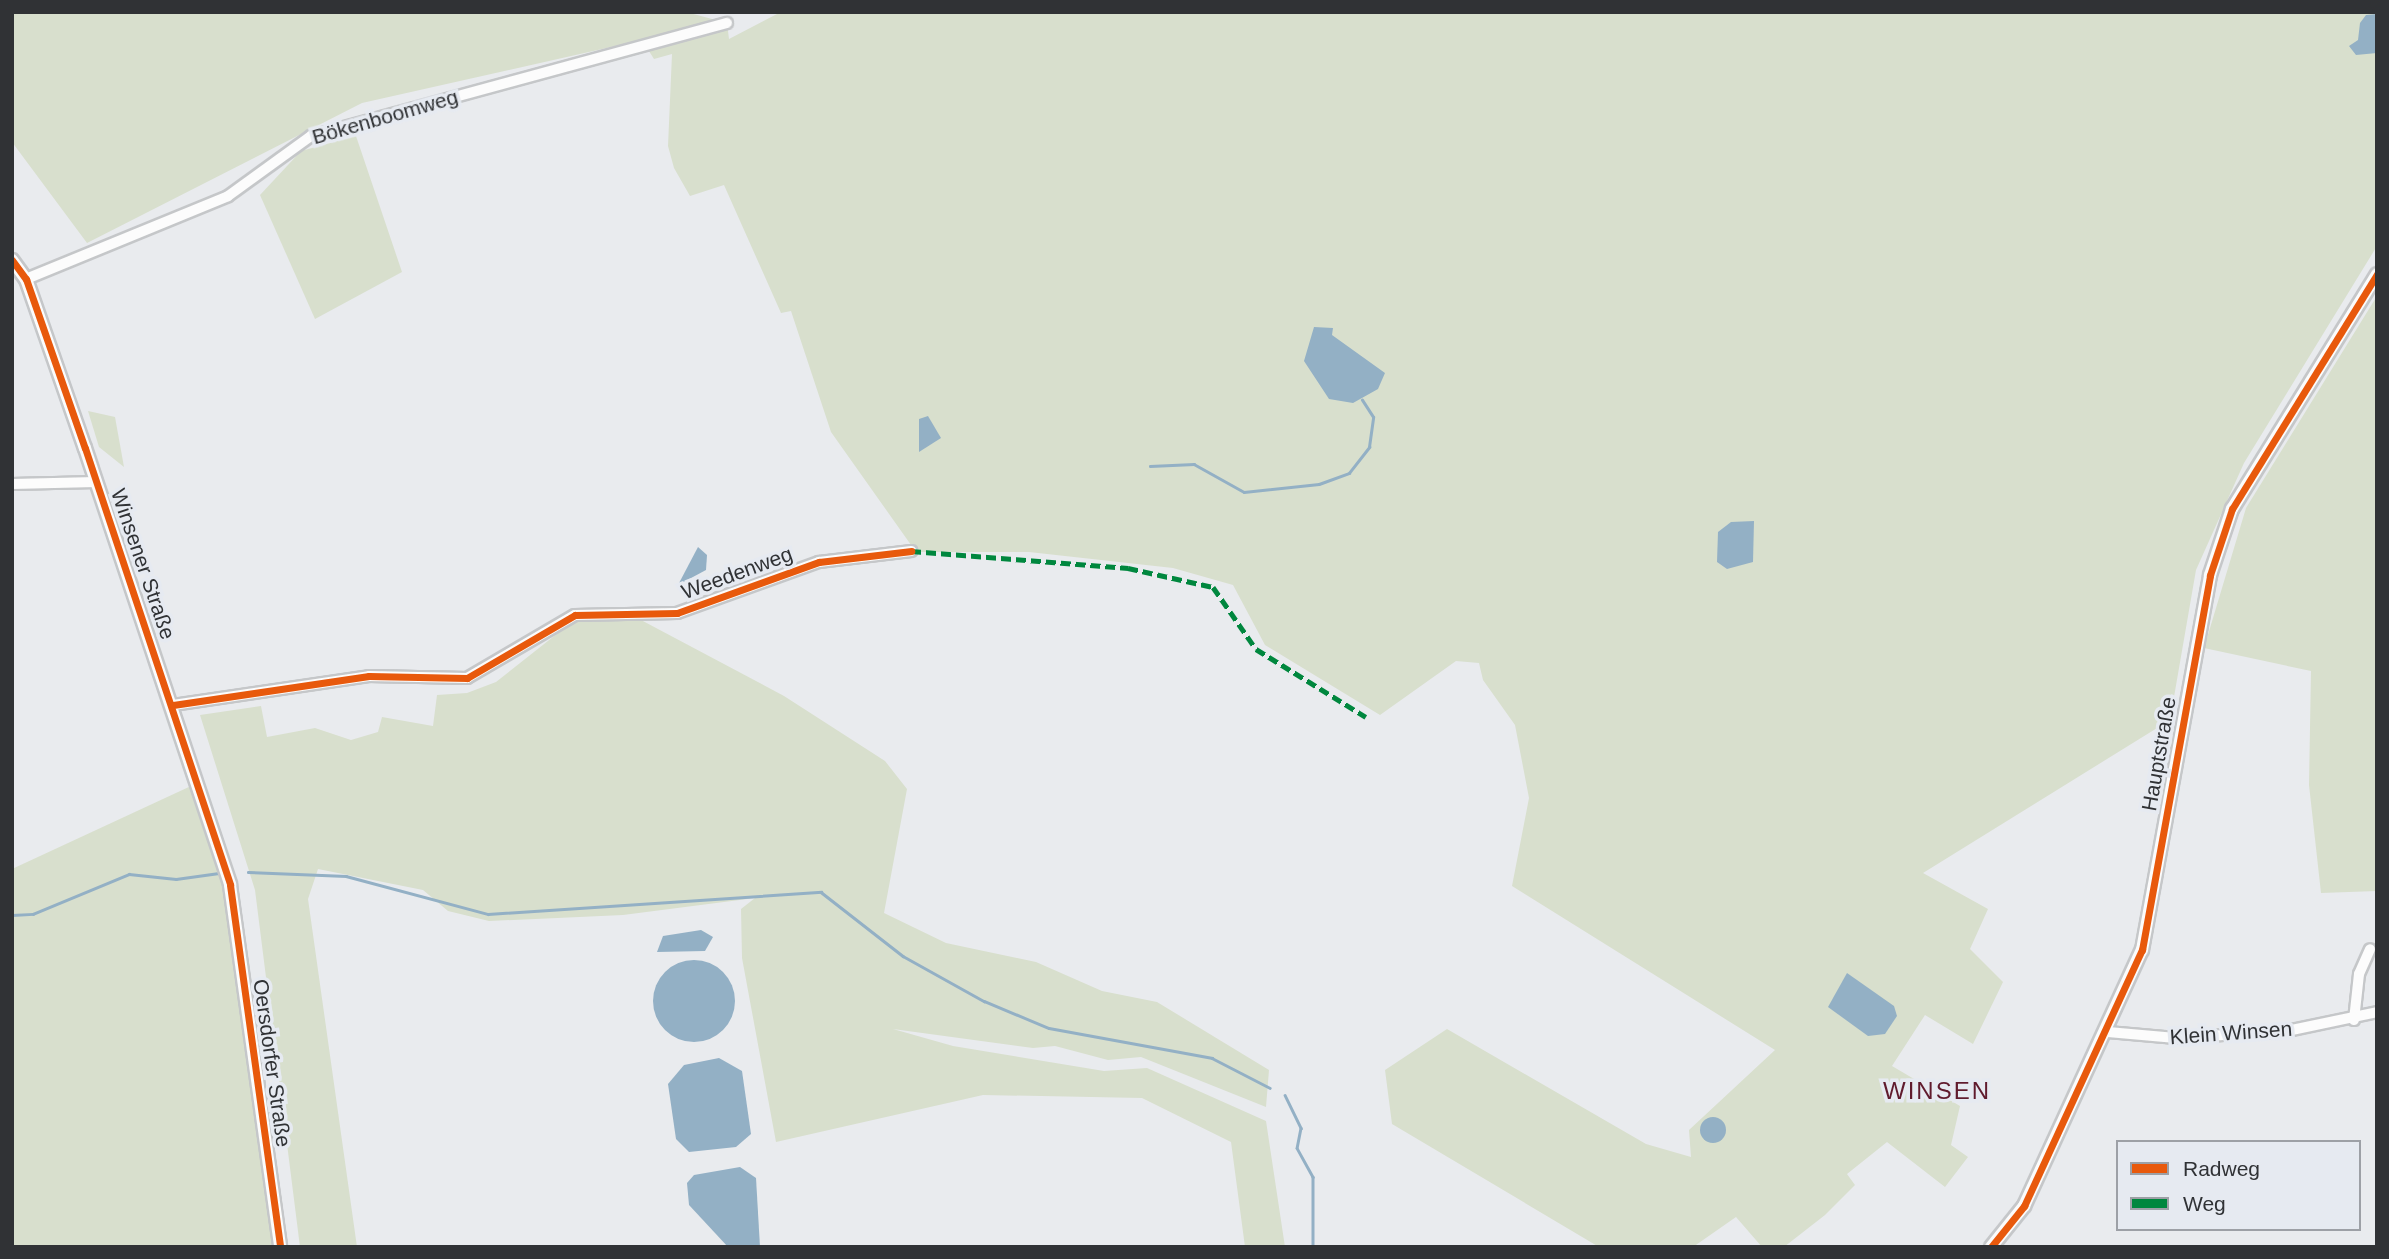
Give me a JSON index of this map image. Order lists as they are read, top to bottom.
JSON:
{
  "streets": {
    "street": [
      "Bökenboomweg",
      "Winsener Straße",
      "Weedenweg",
      "Hauptstraße",
      "Klein Winsen",
      "Oersdorfer Straße"
    ]
  },
  "crossings": [
    ["Bökenboomweg", "Winsener Straße"],
    ["Winsener Straße", "Weedenweg"],
    ["Winsener Straße", "Oersdorfer Straße"],
    ["Hauptstraße", "Klein Winsen"]
  ],
  "districts": ["WINSEN"],
  "legend": ["Radweg", "Weg"]
}
